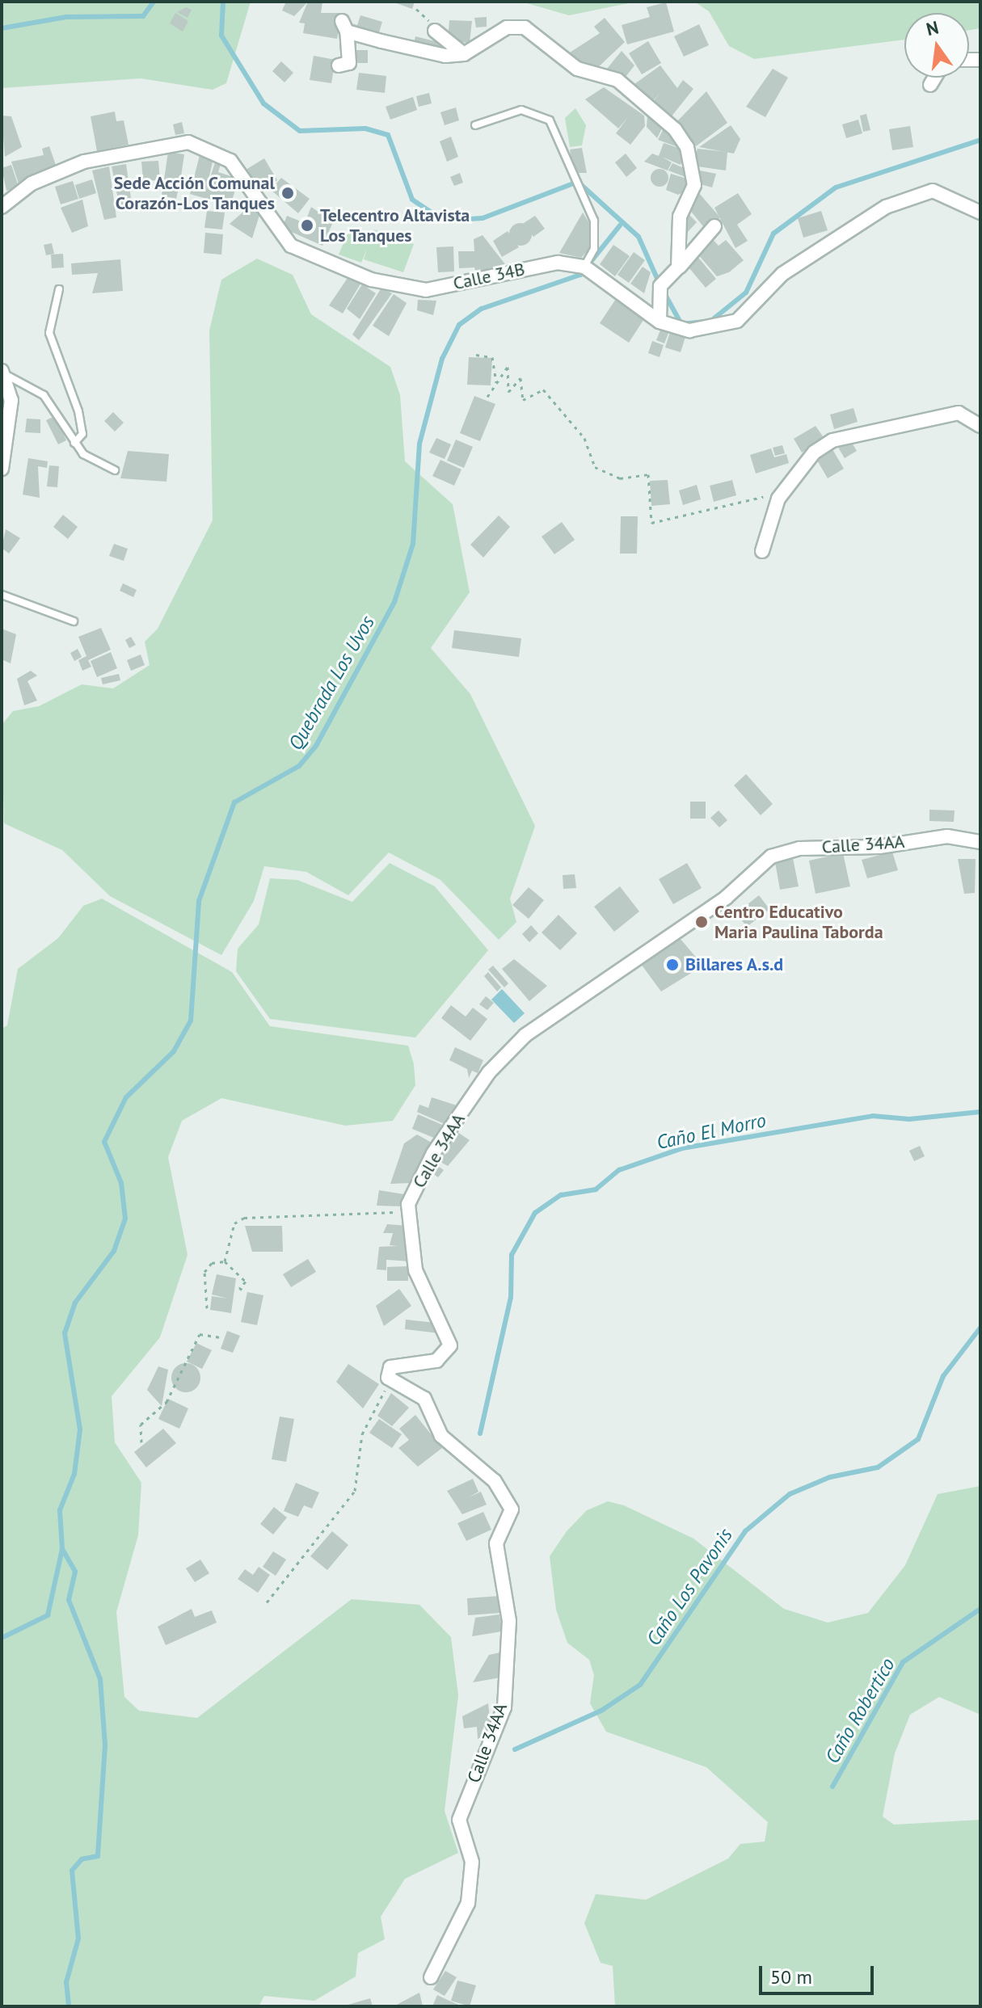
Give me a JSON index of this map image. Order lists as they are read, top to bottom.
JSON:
{
  "streets": {
    "street": ["Calle 34B", "Calle 34AA"]
  },
  "water": [
    "Quebrada Los Uvos",
    "Caño El Morro",
    "Caño Los Pavonis",
    "Caño Robertico"
  ],
  "places": [
    "Sede Acción Comunal Corazón-Los Tanques",
    "Telecentro Altavista Los Tanques",
    "Centro Educativo Maria Paulina Taborda",
    "Billares A.s.d"
  ],
  "scale_bar": "50 m",
  "north": "top"
}
